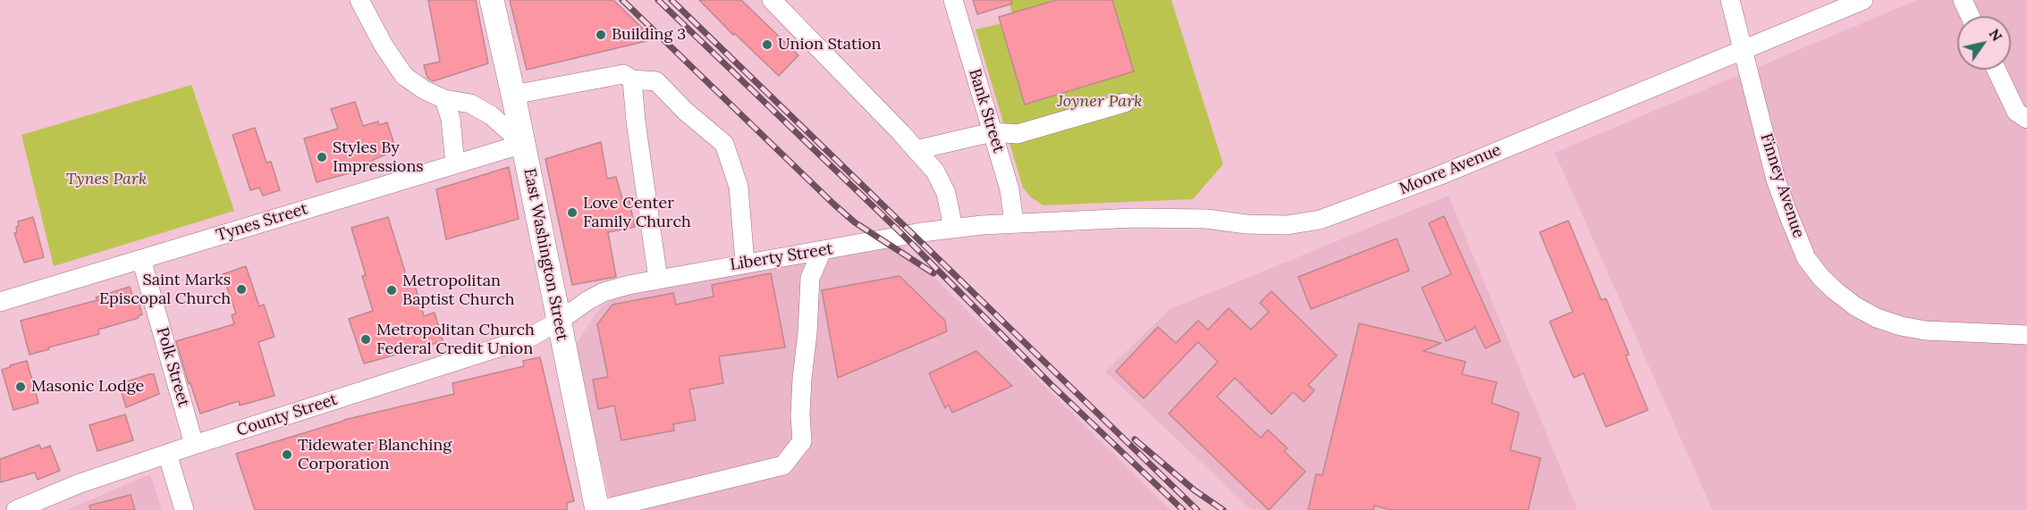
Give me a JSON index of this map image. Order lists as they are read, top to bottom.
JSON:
{
  "streets": {
    "main road": ["East Washington Street"],
    "street": [
      "Bank Street",
      "Moore Avenue",
      "Finney Avenue",
      "Tynes Street",
      "Liberty Street",
      "Polk Street",
      "County Street"
    ]
  },
  "crossings": [
    ["Bank Street", "Moore Avenue"],
    ["Bank Street", "Liberty Street"],
    ["Moore Avenue", "Finney Avenue"],
    ["Moore Avenue", "Liberty Street"],
    ["Tynes Street", "East Washington Street"],
    ["Tynes Street", "Polk Street"],
    ["East Washington Street", "Liberty Street"],
    ["East Washington Street", "County Street"],
    ["Liberty Street", "County Street"],
    ["Polk Street", "County Street"]
  ],
  "parks": ["Joyner Park", "Tynes Park"],
  "places": [
    "Building 3",
    "Union Station",
    "Styles By Impressions",
    "Love Center Family Church",
    "Saint Marks Episcopal Church",
    "Metropolitan Baptist Church",
    "Metropolitan Church Federal Credit Union",
    "Masonic Lodge",
    "Tidewater Blanching Corporation"
  ],
  "north": "top right"
}
